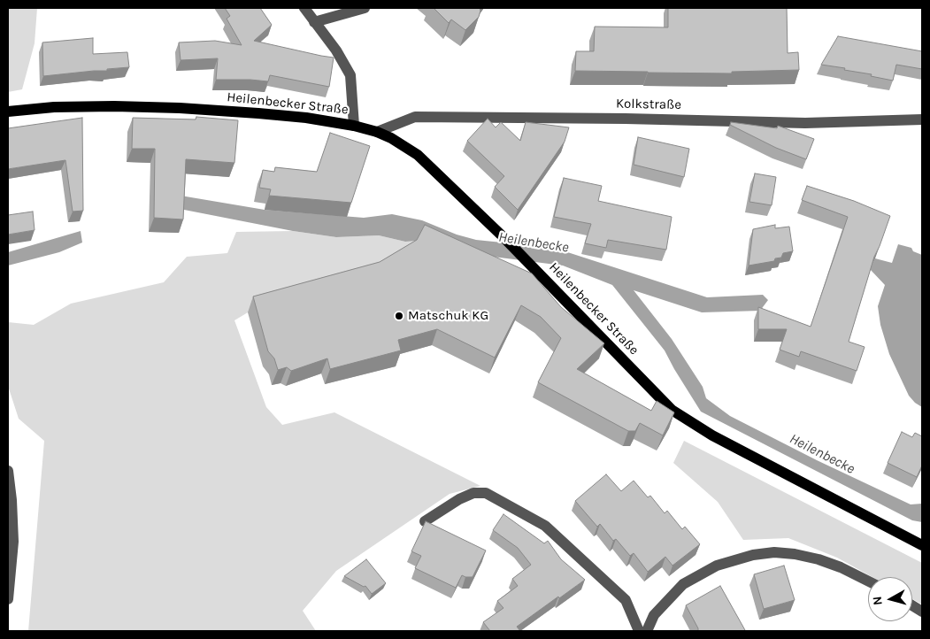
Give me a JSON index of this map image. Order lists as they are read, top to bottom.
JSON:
{
  "streets": {
    "main road": ["Heilenbecker Straße"],
    "street": ["Kolkstraße"]
  },
  "crossings": [
    ["Heilenbecker Straße", "Kolkstraße"]
  ],
  "water": ["Heilenbecke"],
  "places": ["Matschuk KG"],
  "north": "left"
}
